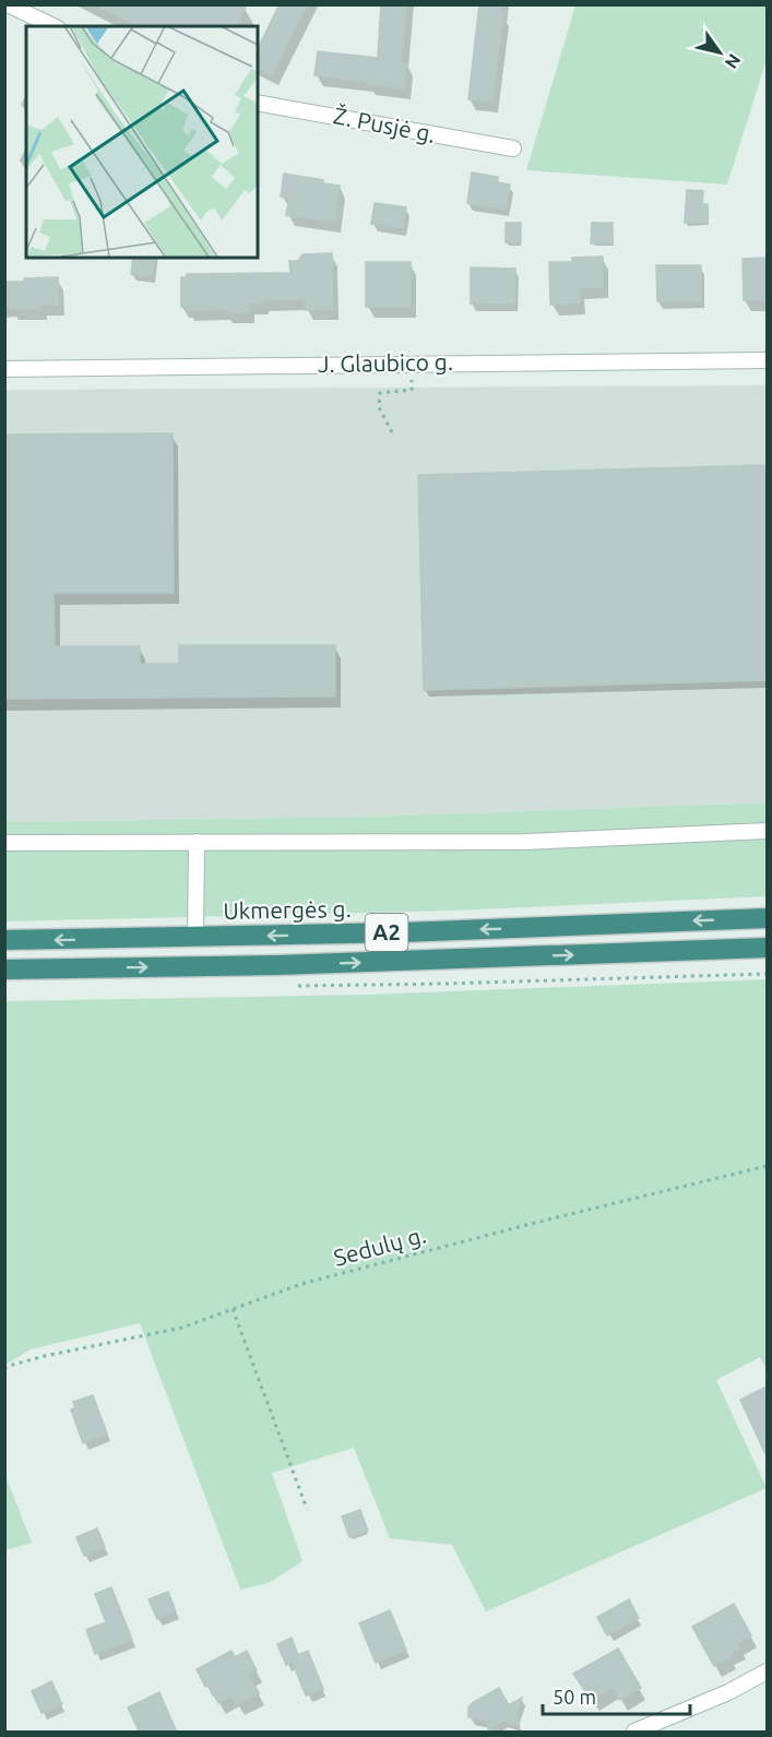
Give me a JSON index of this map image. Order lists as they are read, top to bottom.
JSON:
{
  "streets": {
    "highway": ["Ukmergės g.", "A2"],
    "street": ["Ž. Pusjė g.", "J. Glaubico g."],
    "path": ["Sedulų g."]
  },
  "scale_bar": "50 m",
  "north": "bottom right"
}
